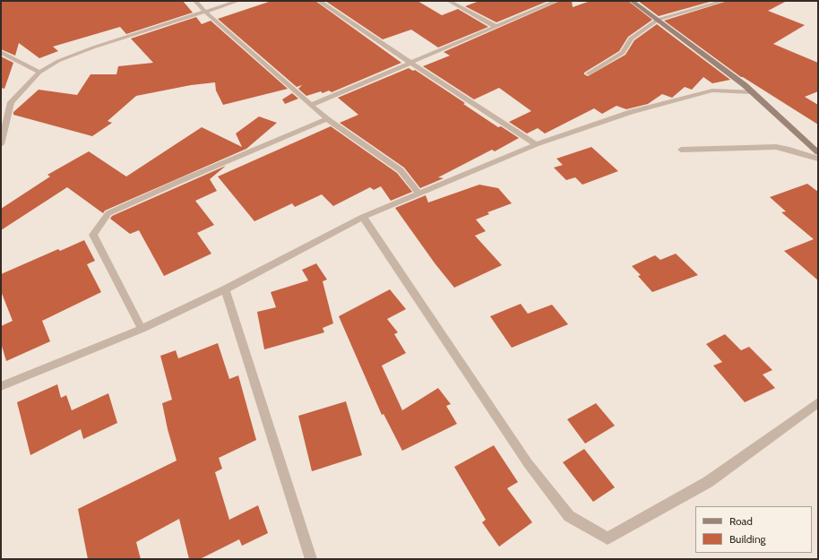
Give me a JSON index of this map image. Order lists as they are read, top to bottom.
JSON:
{
  "legend": ["Road", "Building"]
}
